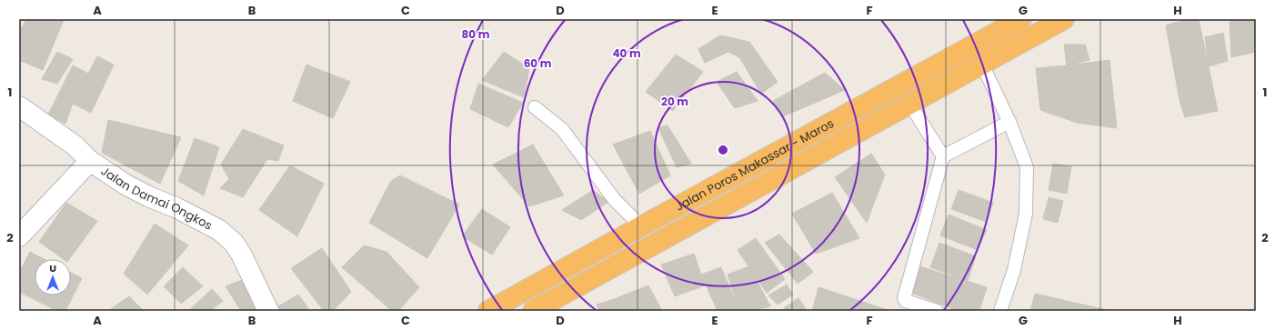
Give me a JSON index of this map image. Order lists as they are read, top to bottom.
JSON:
{
  "streets": {
    "highway": ["Jalan Poros Makassar - Maros"],
    "street": ["Jalan Damai Ongkos"]
  },
  "north": "top",
  "grid": {
    "columns": [
      "A",
      "B",
      "C",
      "D",
      "E",
      "F",
      "G",
      "H"
    ],
    "rows": ["1", "2"]
  },
  "rings": [
    "80 m",
    "40 m",
    "60 m",
    "20 m"
  ]
}
